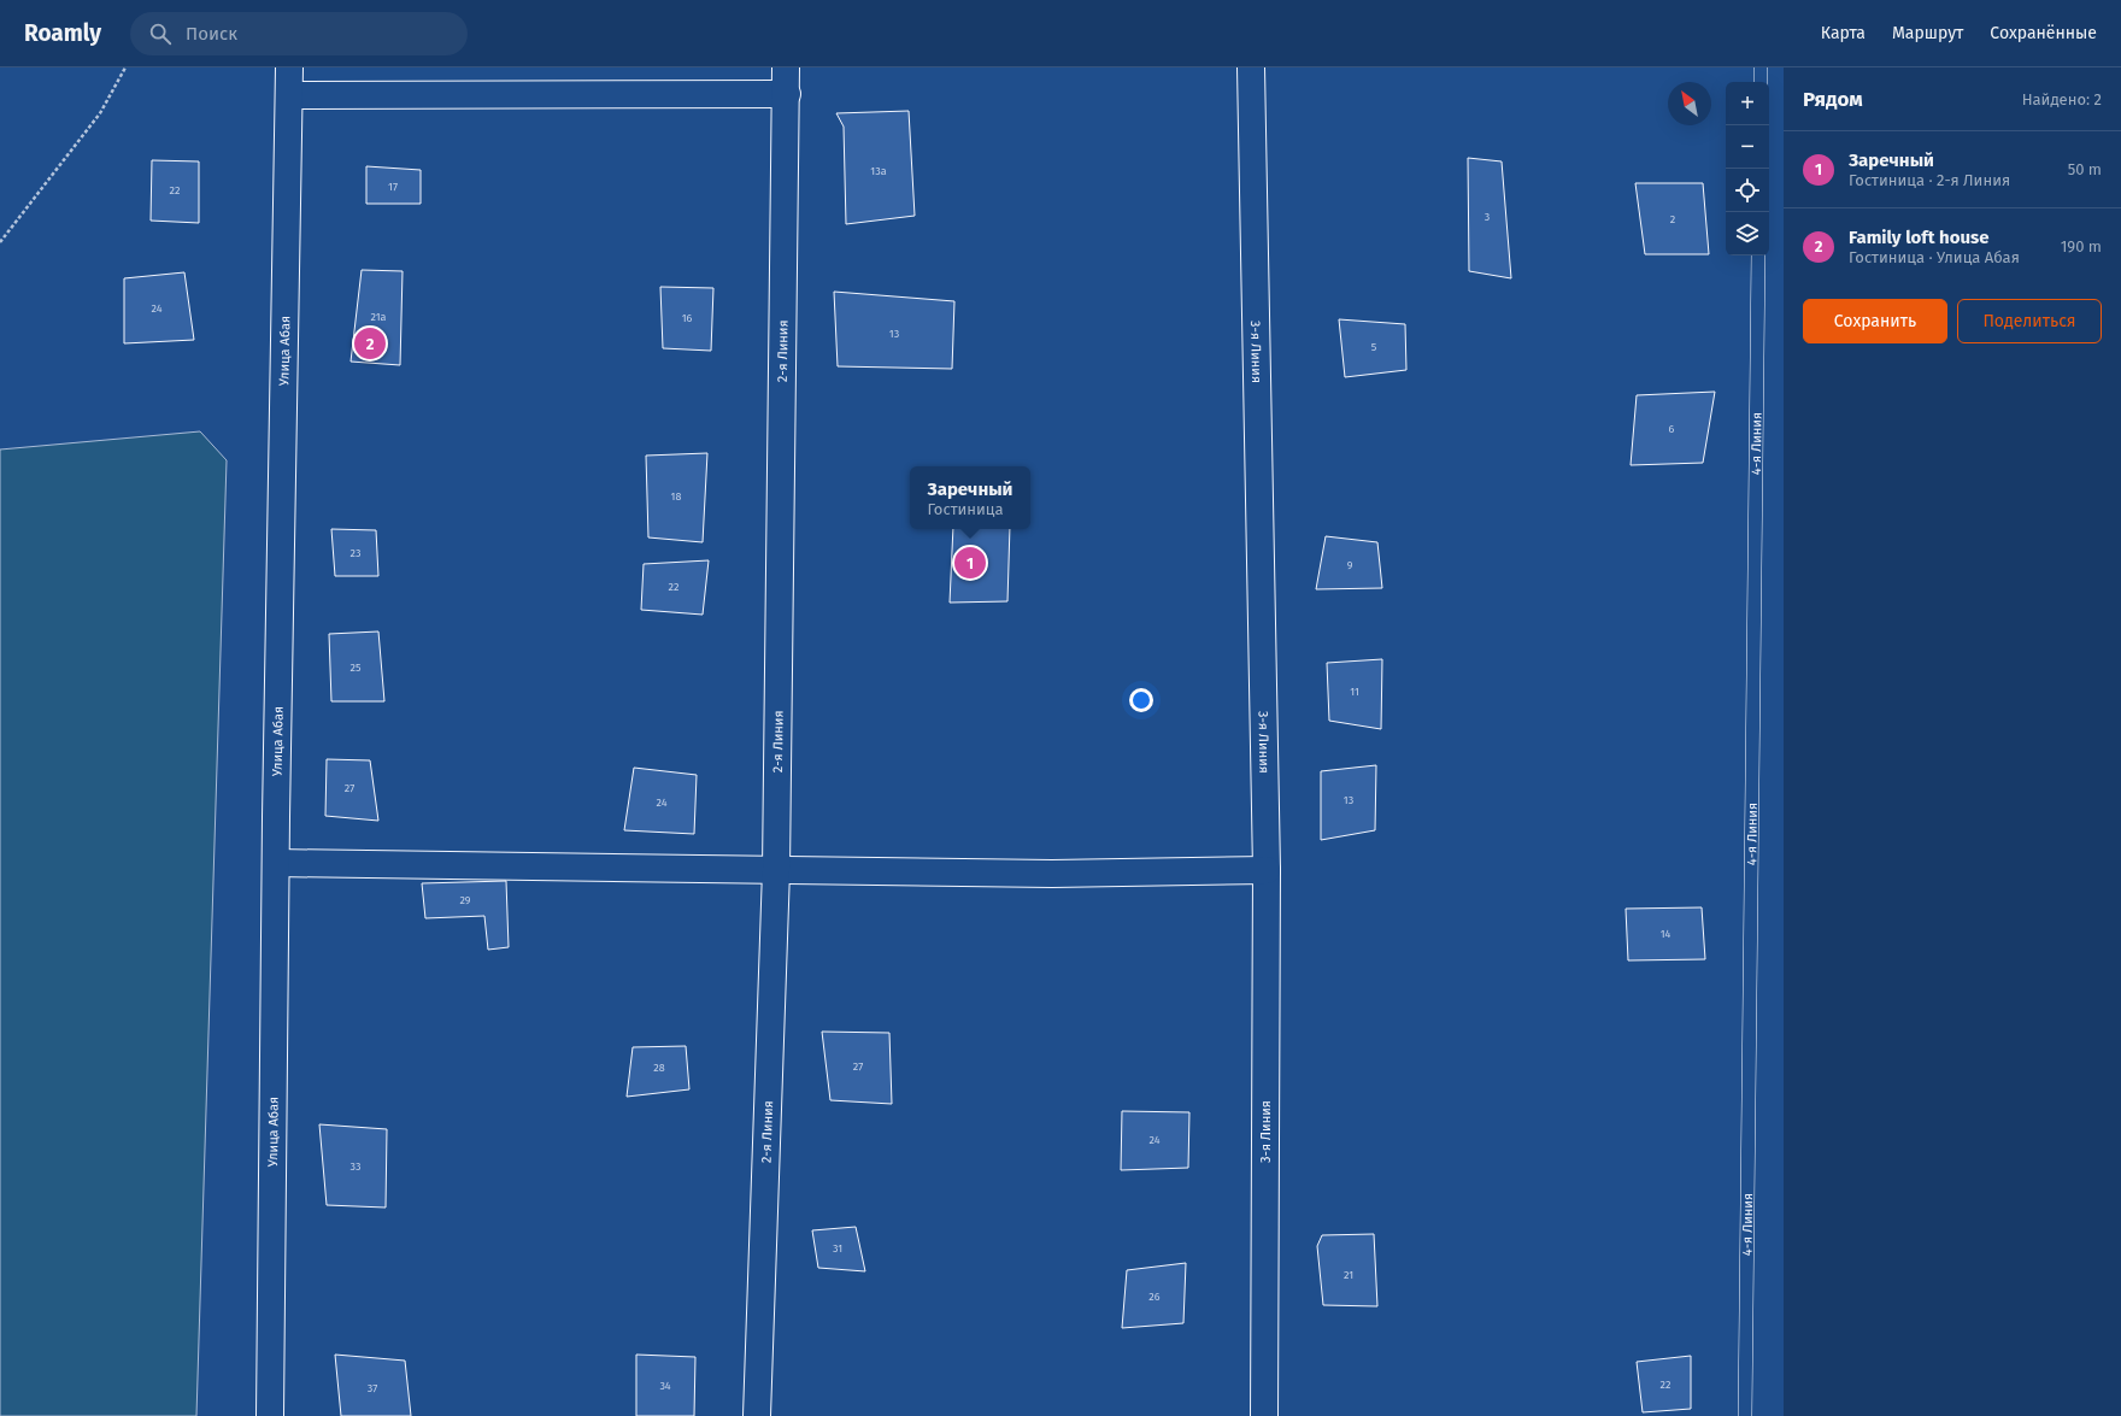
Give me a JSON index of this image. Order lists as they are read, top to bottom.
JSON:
{
  "streets": {
    "street": ["Улица Абая", "2-я Линия", "3-я Линия"],
    "lane": ["4-я Линия"]
  },
  "house_numbers": [
    "13а",
    "17",
    "22",
    "3",
    "2",
    "24",
    "21а",
    "16",
    "13",
    "5",
    "6",
    "18",
    "23",
    "9",
    "22",
    "25",
    "11",
    "27",
    "13",
    "24",
    "29",
    "14",
    "27",
    "28",
    "24",
    "33",
    "31",
    "21",
    "26",
    "22",
    "34",
    "37"
  ],
  "north": "top left",
  "page": {
    "header": "Roamly",
    "search": "Поиск",
    "nav": ["Карта", "Маршрут", "Сохранённые"],
    "heading": ["Рядом", "Найдено: 2"],
    "map_buttons": ["+", "−"],
    "list": [
      {
        "mark": "1",
        "name": "Заречный",
        "note": "Гостиница · 2-я Линия",
        "value": "50 m"
      },
      {
        "mark": "2",
        "name": "Family loft house",
        "note": "Гостиница · Улица Абая",
        "value": "190 m"
      }
    ],
    "buttons": ["Сохранить", "Поделиться"],
    "pins": ["2", "1"],
    "popup": ["Заречный", "Гостиница"]
  }
}
